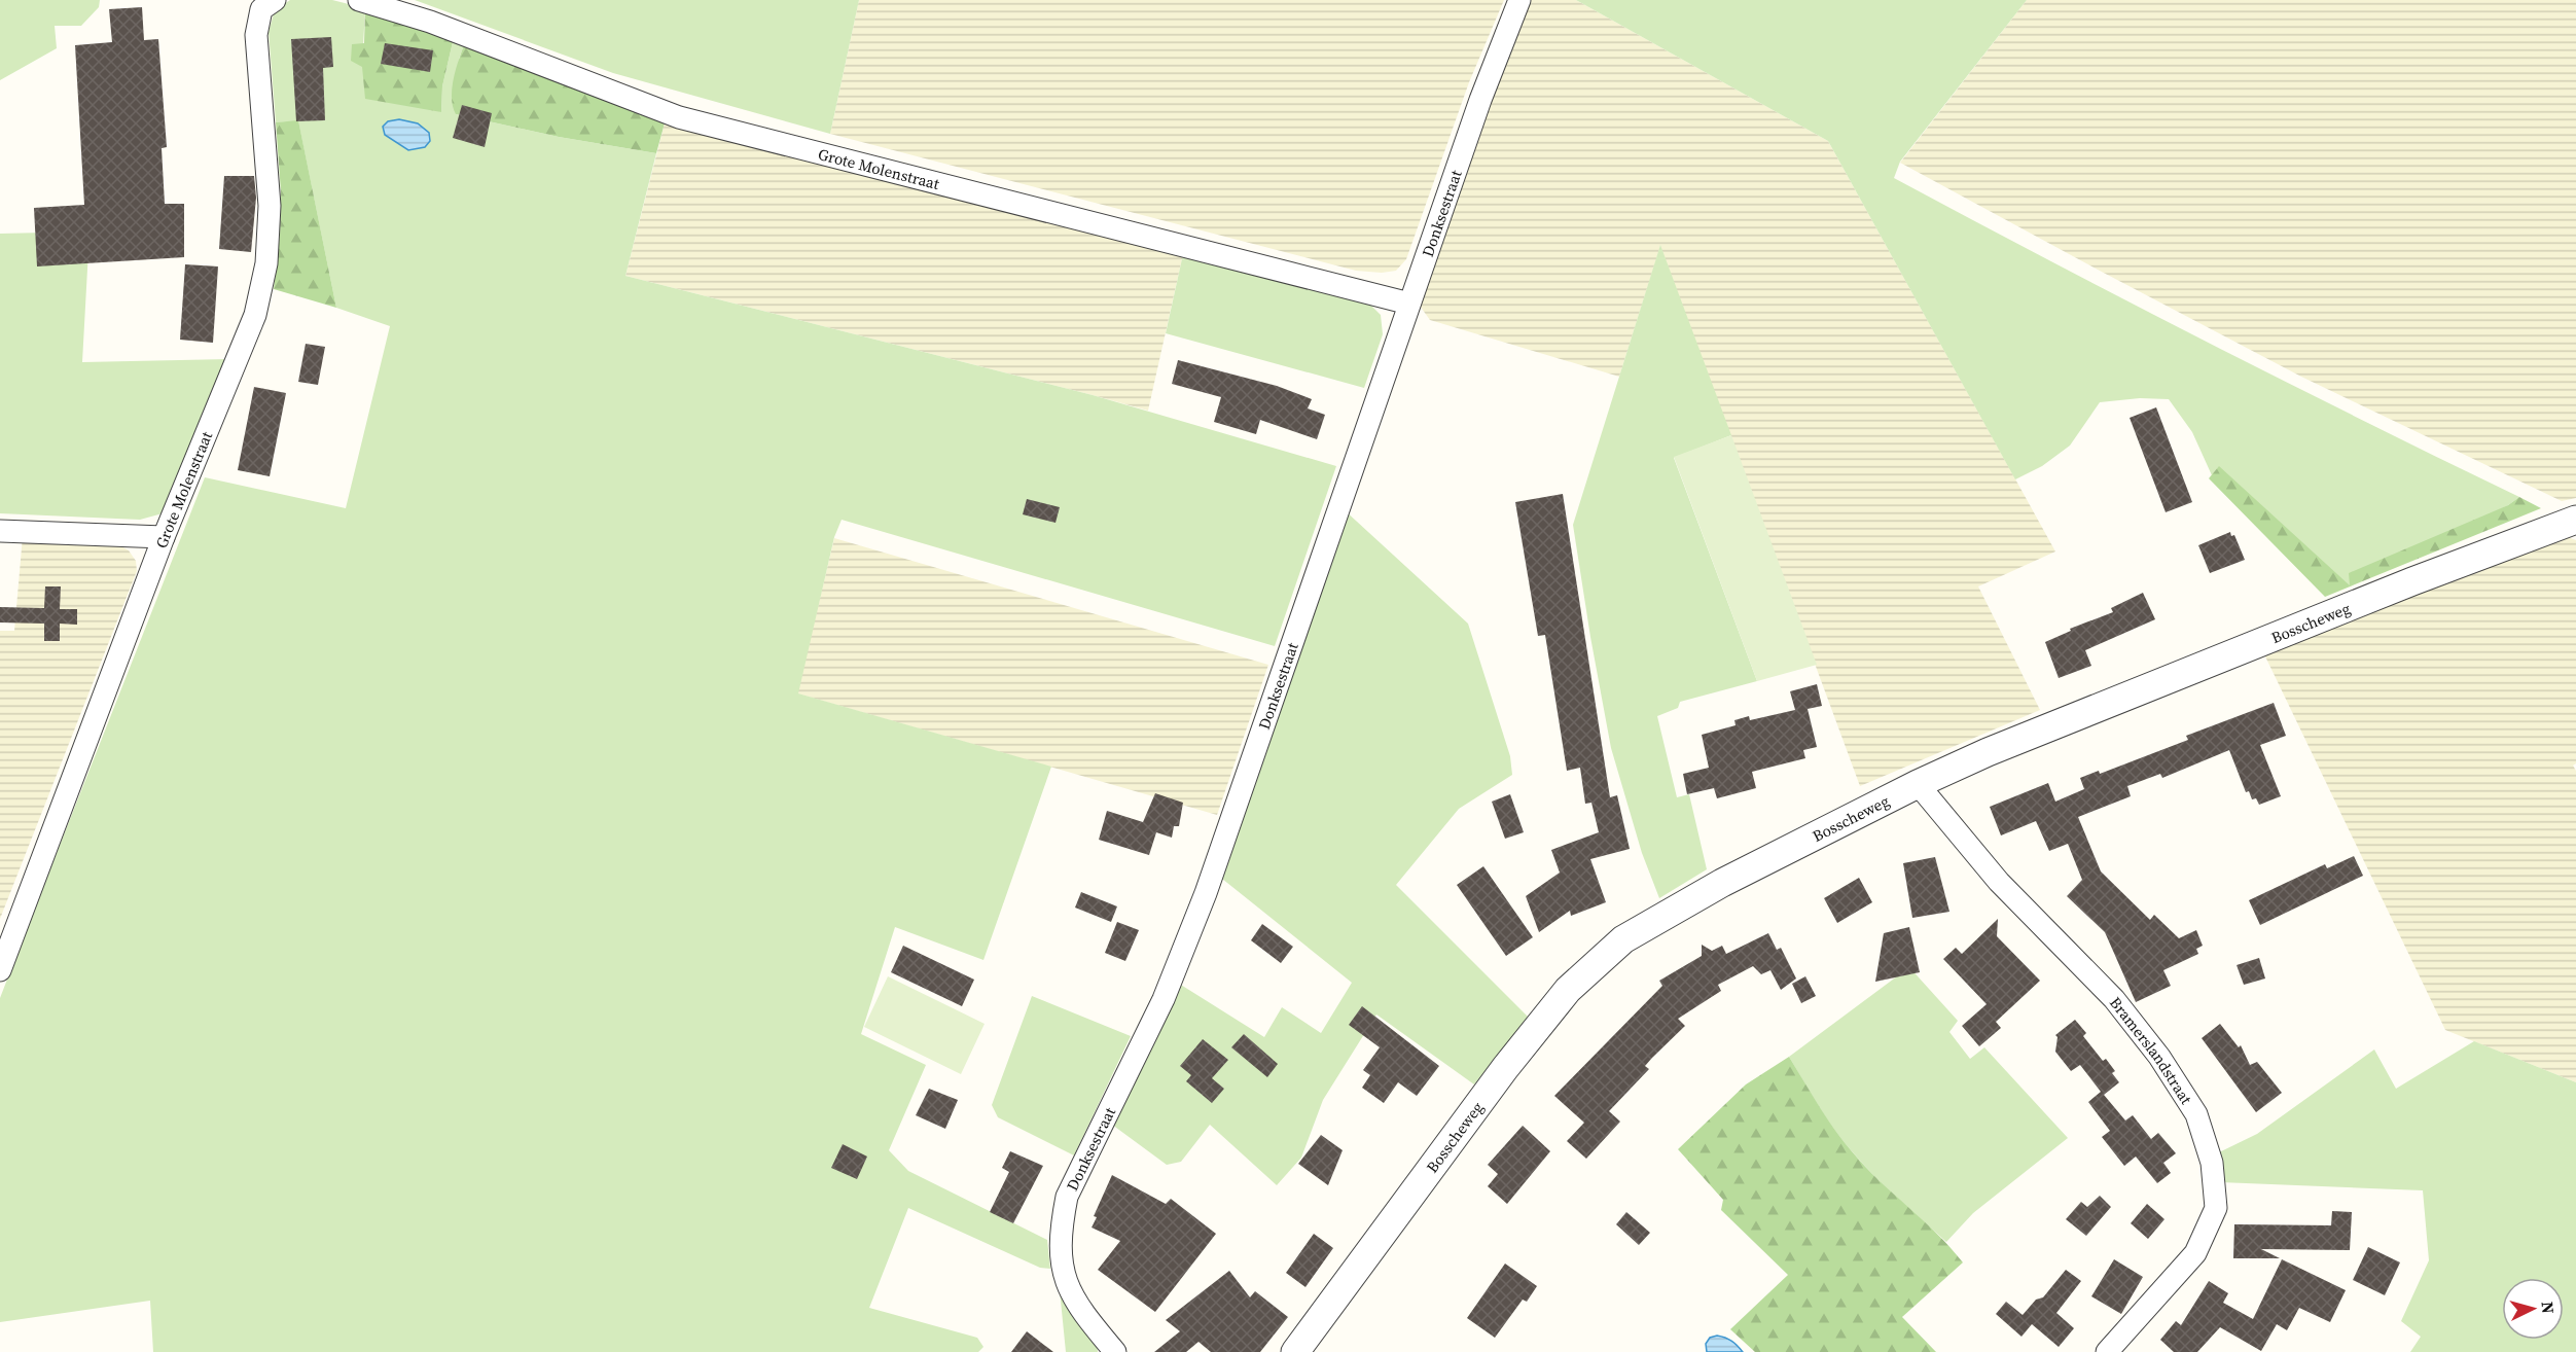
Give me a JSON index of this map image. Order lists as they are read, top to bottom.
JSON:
{
  "streets": {
    "street": [
      "Grote Molenstraat",
      "Donksestraat",
      "Bosscheweg",
      "Bramerslandstraat"
    ]
  },
  "crossings": [
    ["Grote Molenstraat", "Donksestraat"],
    ["Bosscheweg", "Bramerslandstraat"]
  ],
  "north": "right"
}
